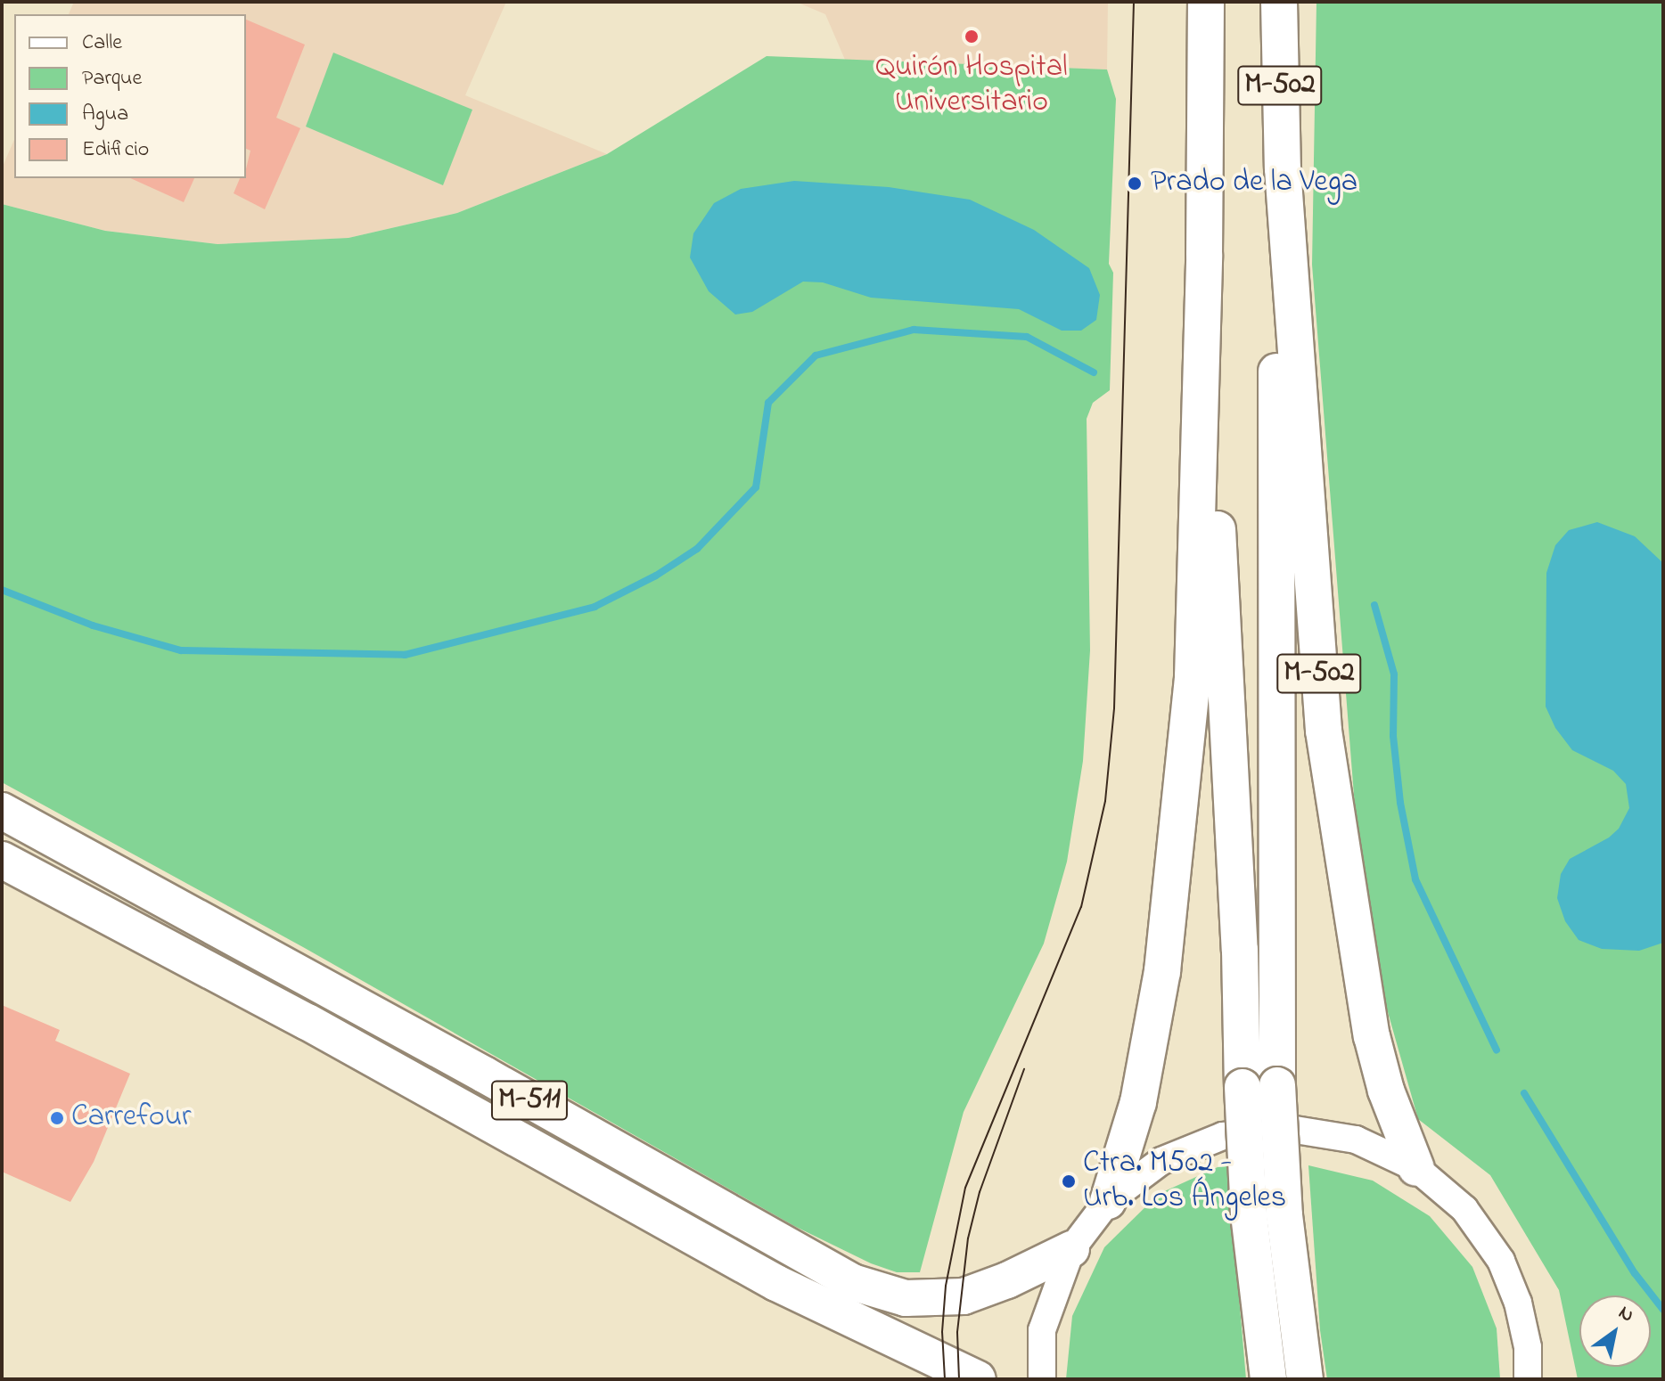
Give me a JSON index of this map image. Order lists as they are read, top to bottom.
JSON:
{
  "streets": {
    "highway": ["M-502", "M-511"]
  },
  "crossings": [
    ["M-502", "M-511"]
  ],
  "places": [
    "Quirón Hospital Universitario",
    "Prado de la Vega",
    "Carrefour",
    "Ctra. M502 - Urb. Los Ángeles"
  ],
  "legend": [
    "Calle",
    "Parque",
    "Agua",
    "Edificio"
  ],
  "north": "top right"
}
